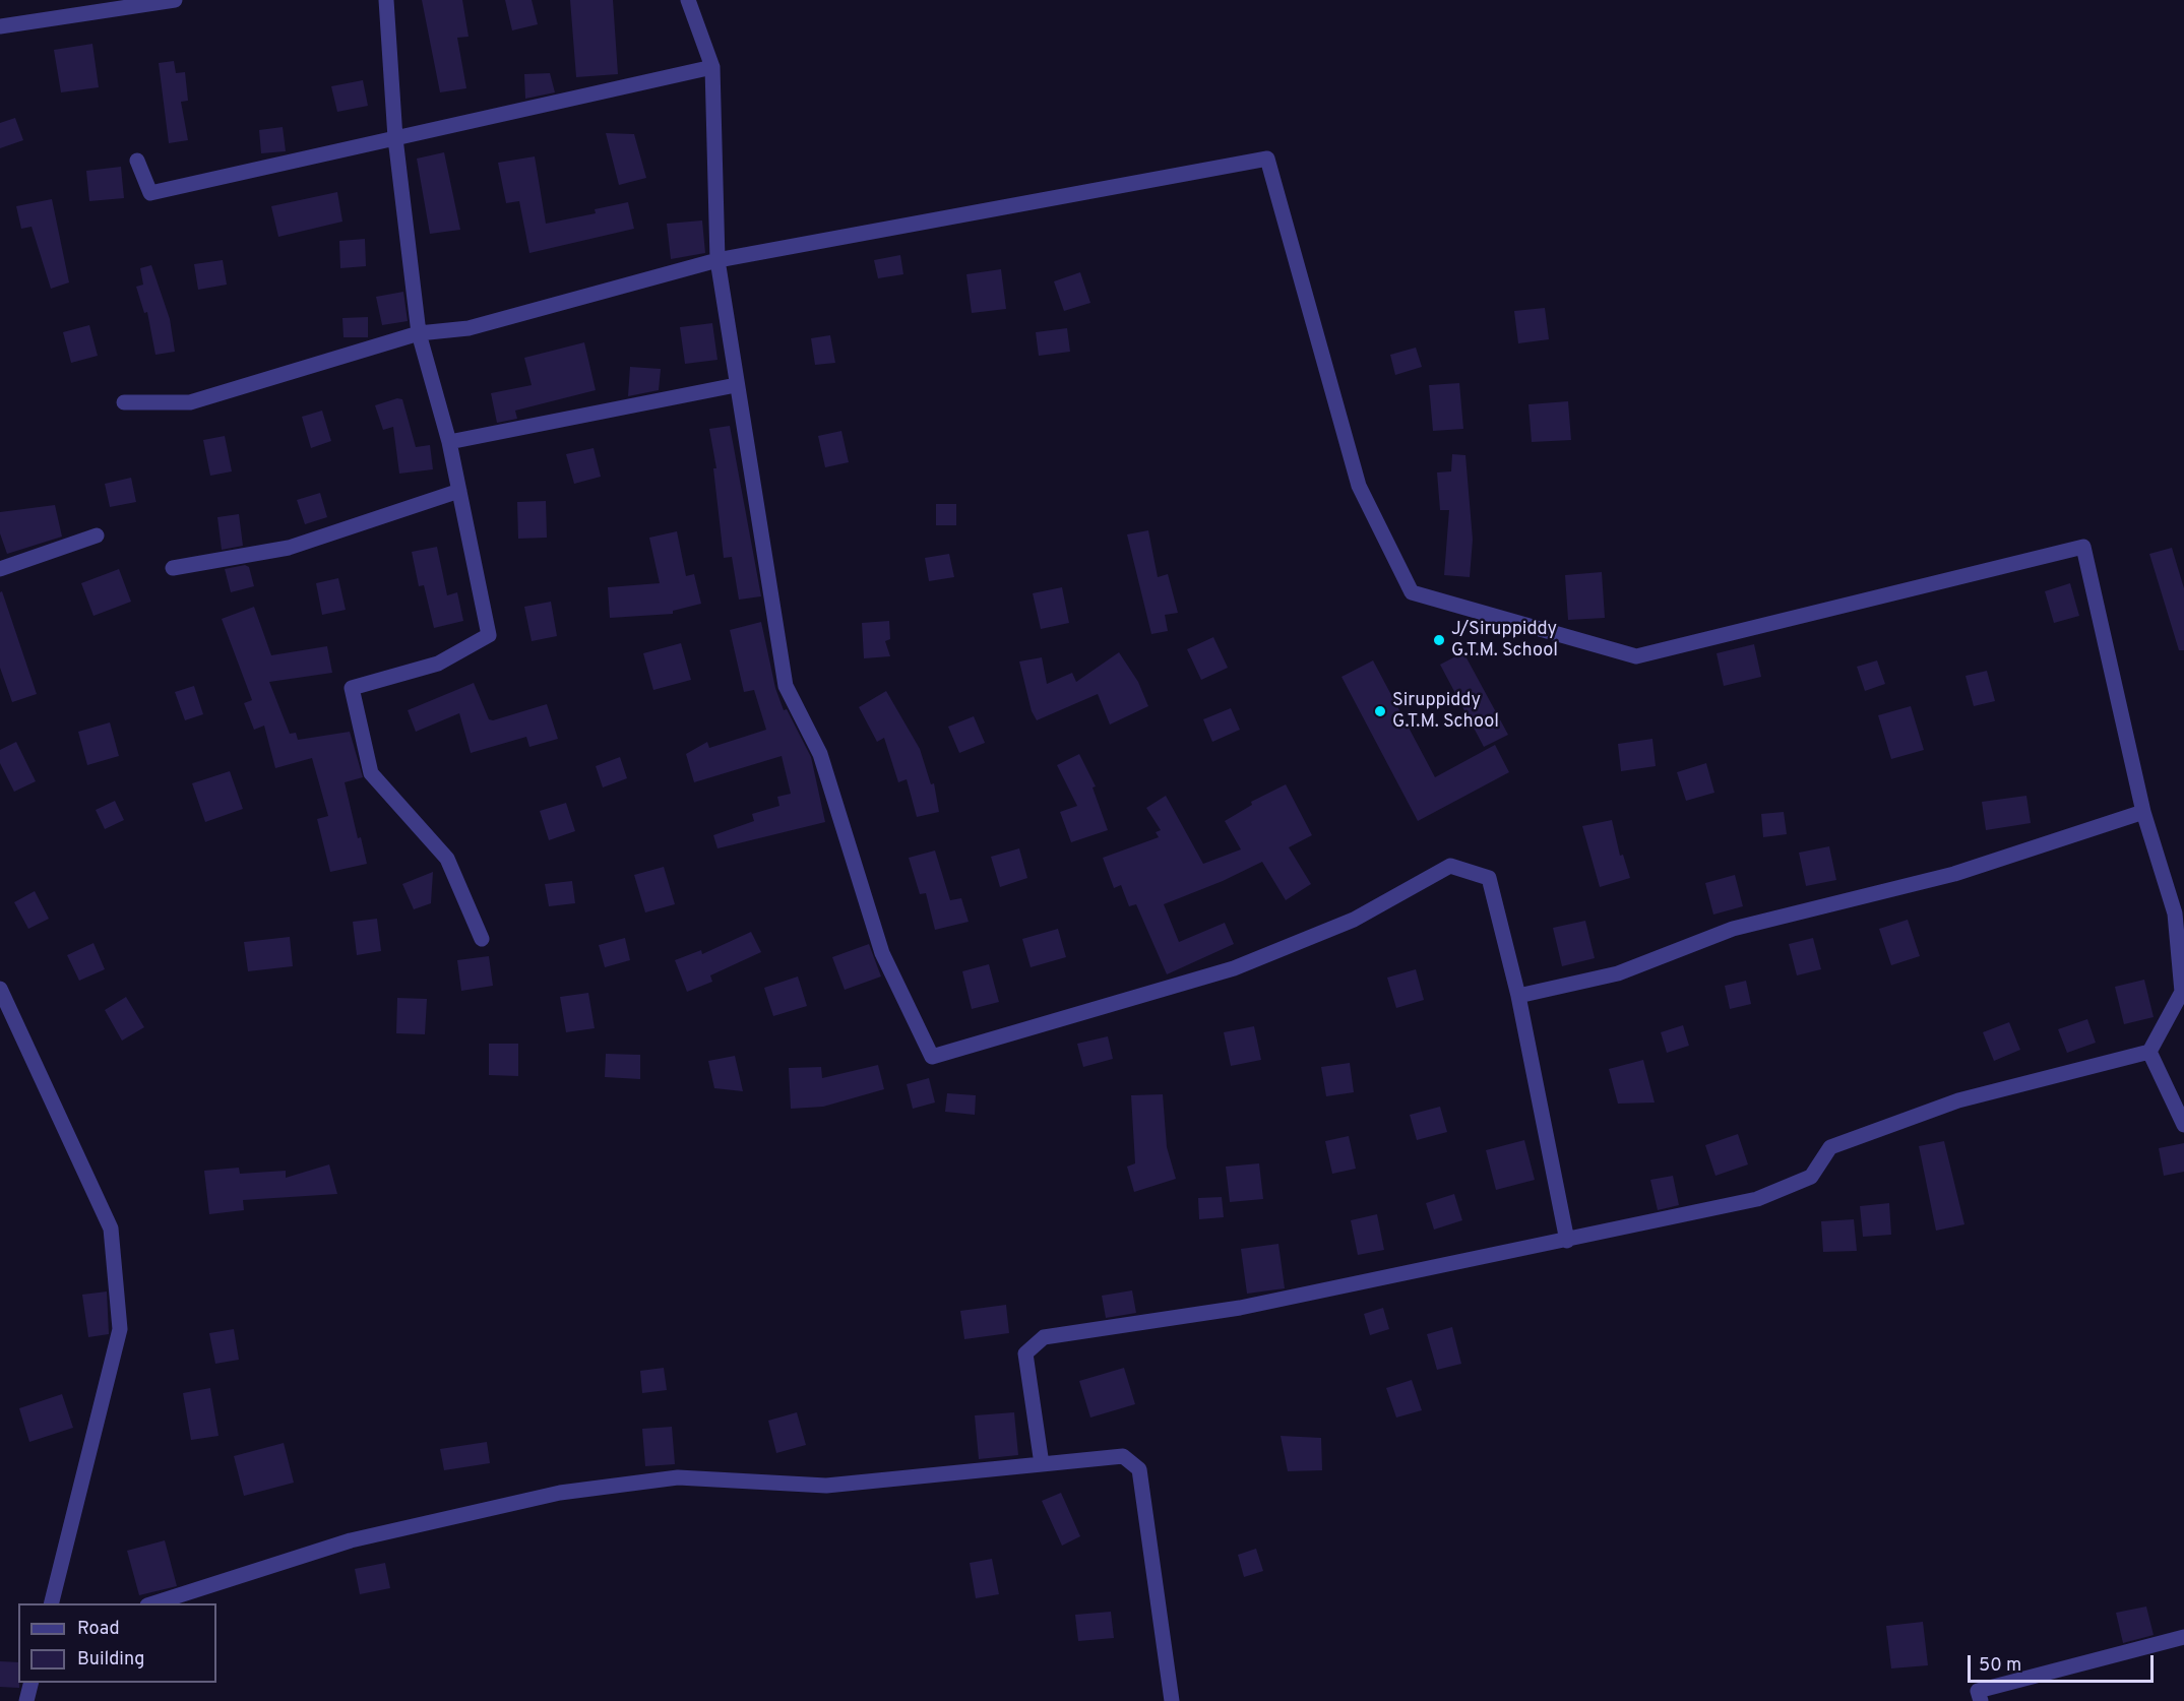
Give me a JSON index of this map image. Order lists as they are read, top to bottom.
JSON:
{
  "places": ["J/Siruppiddy G.T.M. School", "Siruppiddy G.T.M. School"],
  "legend": ["Road", "Building"],
  "scale_bar": "50 m"
}
